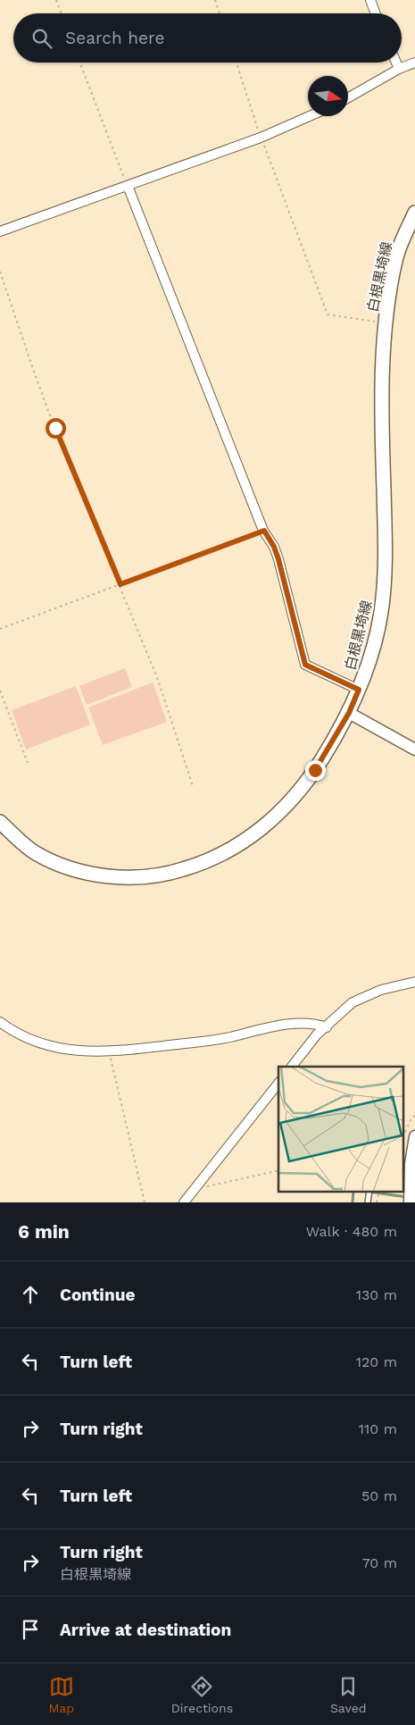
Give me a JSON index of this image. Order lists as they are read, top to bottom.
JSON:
{
  "streets": {
    "main road": ["白根黒埼線"]
  },
  "north": "right",
  "page": {
    "search": "Search here",
    "heading": ["6 min", "Walk · 480 m"],
    "list": [
      ["Continue", "130 m"],
      ["Turn left", "120 m"],
      ["Turn right", "110 m"],
      ["Turn left", "50 m"],
      ["Turn right", "白根黒埼線", "70 m"],
      "Arrive at destination"
    ],
    "nav": ["Map", "Directions", "Saved"]
  }
}
